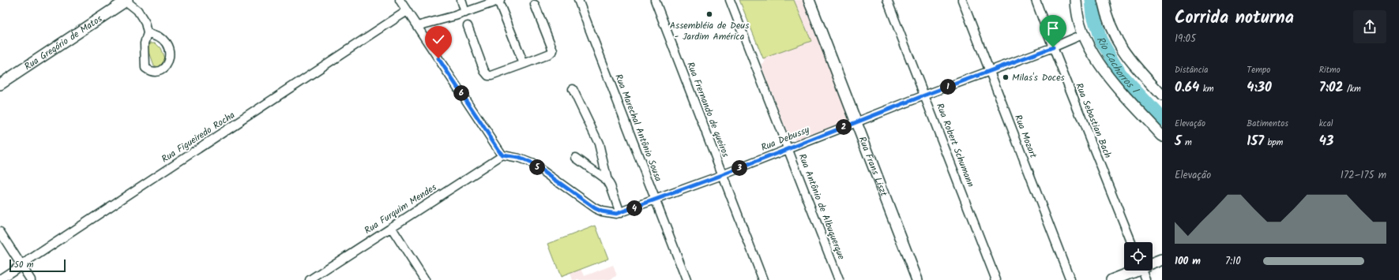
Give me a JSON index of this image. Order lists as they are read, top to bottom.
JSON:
{
  "streets": {
    "street": [
      "Rua Gregório de Matos",
      "Rua Frernando de queiros",
      "Rua Sebastian Bach",
      "Rua Marechal Antônio Sousa",
      "Rua Mozart",
      "Rua Figueiredo Rocha",
      "Rua Debussy",
      "Rua Robert Schumann",
      "Rua Frans Liszt",
      "Rua Antônio de Albuquerque",
      "Rua Furquim Mendes"
    ]
  },
  "crossings": [
    ["Rua Frernando de queiros", "Rua Debussy"],
    ["Rua Sebastian Bach", "Rua Debussy"],
    ["Rua Marechal Antônio Sousa", "Rua Debussy"],
    ["Rua Mozart", "Rua Debussy"],
    ["Rua Debussy", "Rua Robert Schumann"],
    ["Rua Debussy", "Rua Frans Liszt"],
    ["Rua Debussy", "Rua Antônio de Albuquerque"],
    ["Rua Debussy", "Rua Furquim Mendes"]
  ],
  "water": ["Rio Cachorros I"],
  "places": ["Assembléia de Deus - Jardim América", "Milas's Doces"],
  "scale_bar": "50 m",
  "page": {
    "heading": ["Corrida noturna", "19:05"],
    "stats": [
      ["Distância", "0.64 km"],
      ["Tempo", "4:30"],
      ["Ritmo", "7:02 /km"],
      ["Elevação", "5 m"],
      ["Batimentos", "157 bpm"],
      ["kcal", "43"]
    ],
    "pins": [
      "1",
      "6",
      "2",
      "5",
      "3",
      "4"
    ],
    "chart": ["Elevação", "172–175 m"],
    "list": [
      {
        "name": "100 m",
        "note": "7:10"
      }
    ],
    "scale": "50 m"
  }
}
